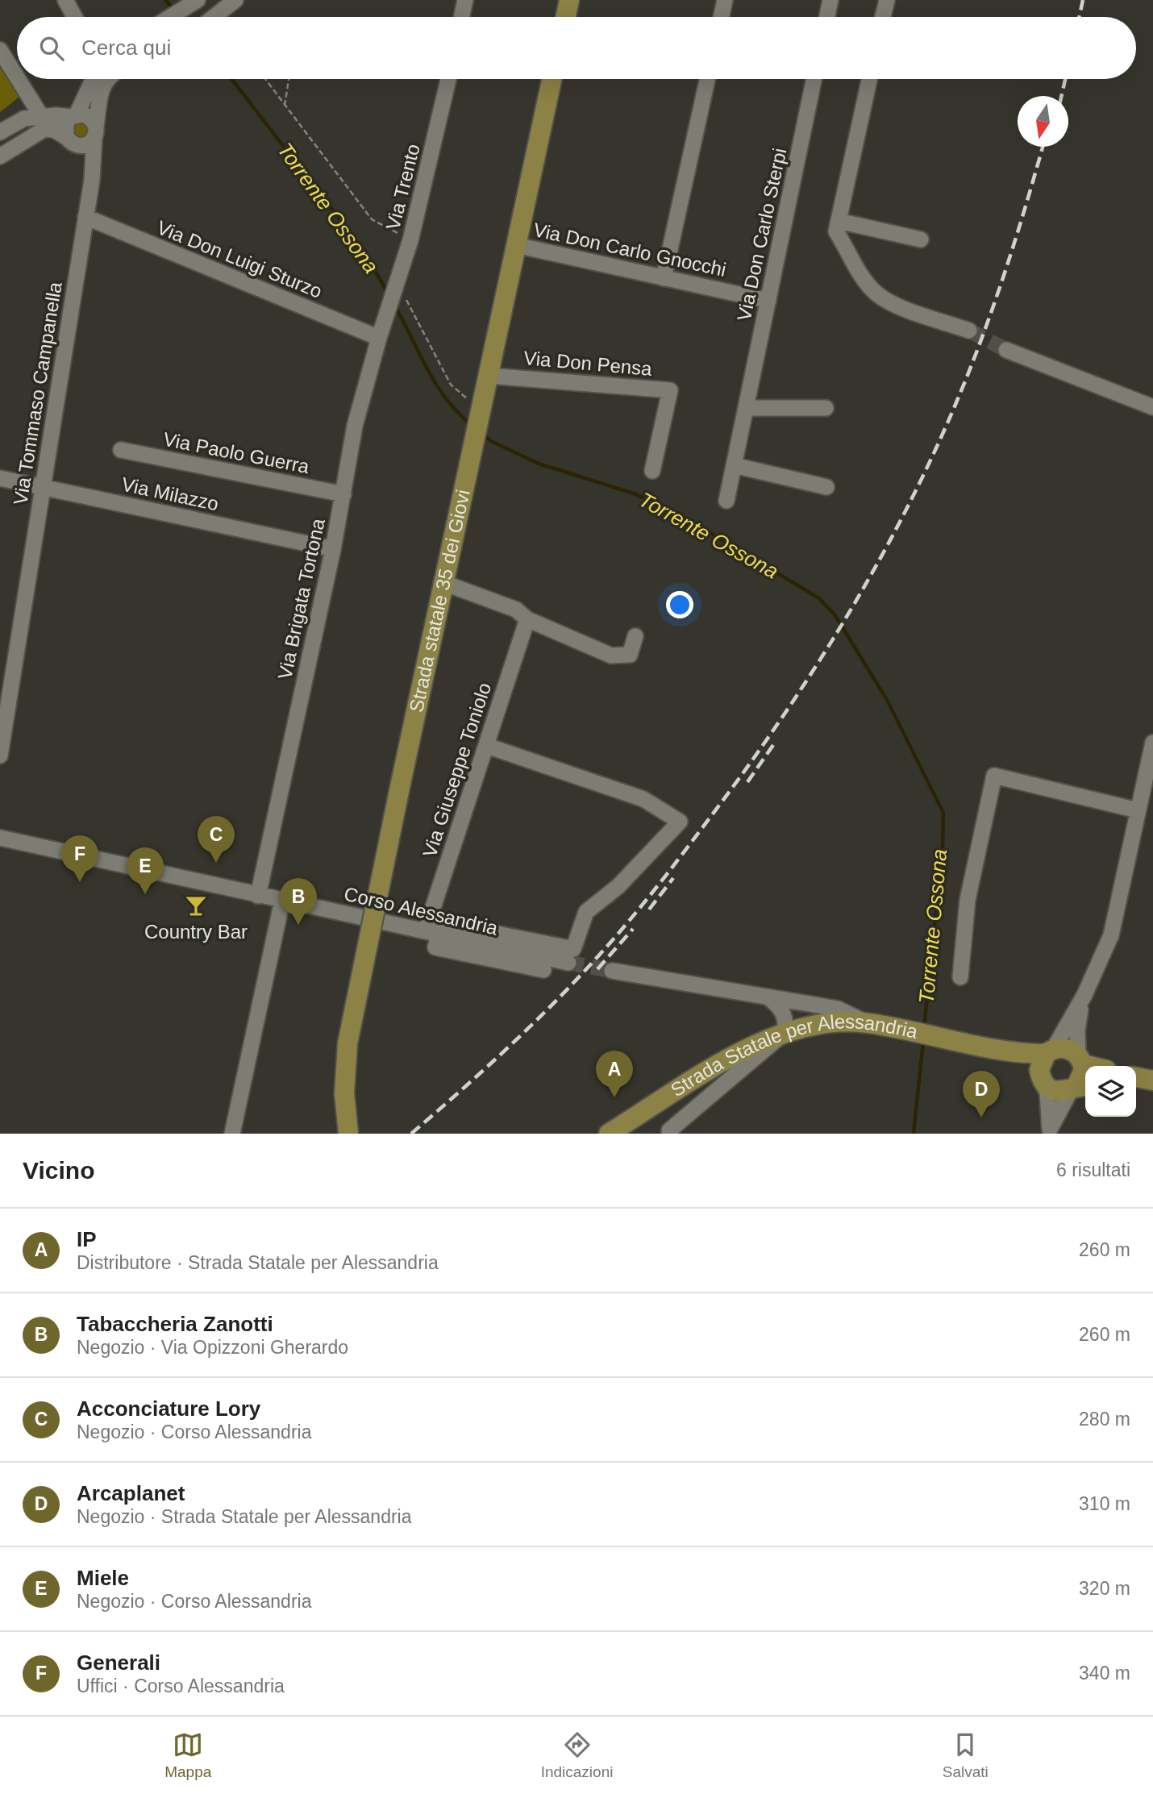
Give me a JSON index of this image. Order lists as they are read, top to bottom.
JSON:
{
  "streets": {
    "main road": ["Strada statale 35 dei Giovi", "Strada Statale per Alessandria"],
    "street": [
      "Via Trento",
      "Via Don Carlo Sterpi",
      "Via Don Carlo Gnocchi",
      "Via Don Luigi Sturzo",
      "Via Don Pensa",
      "Via Tommaso Campanella",
      "Via Paolo Guerra",
      "Via Milazzo",
      "Via Brigata Tortona",
      "Via Giuseppe Toniolo",
      "Corso Alessandria"
    ]
  },
  "crossings": [
    ["Via Trento", "Via Brigata Tortona"],
    ["Via Don Carlo Sterpi", "Via Don Carlo Gnocchi"],
    ["Via Don Carlo Gnocchi", "Strada statale 35 dei Giovi"],
    ["Via Don Luigi Sturzo", "Via Tommaso Campanella"],
    ["Via Don Luigi Sturzo", "Via Brigata Tortona"],
    ["Via Don Pensa", "Strada statale 35 dei Giovi"],
    ["Via Tommaso Campanella", "Via Milazzo"],
    ["Via Paolo Guerra", "Via Brigata Tortona"],
    ["Via Milazzo", "Via Brigata Tortona"],
    ["Via Brigata Tortona", "Corso Alessandria"],
    ["Via Giuseppe Toniolo", "Corso Alessandria"]
  ],
  "water": ["Torrente Ossona"],
  "places": {
    "bar": ["Country Bar"]
  },
  "north": "bottom",
  "page": {
    "search": "Cerca qui",
    "pins": [
      "C",
      "F",
      "E",
      "B",
      "A",
      "D"
    ],
    "heading": ["Vicino", "6 risultati"],
    "list": [
      {
        "mark": "A",
        "name": "IP",
        "note": "Distributore · Strada Statale per Alessandria",
        "value": "260 m"
      },
      {
        "mark": "B",
        "name": "Tabaccheria Zanotti",
        "note": "Negozio · Via Opizzoni Gherardo",
        "value": "260 m"
      },
      {
        "mark": "C",
        "name": "Acconciature Lory",
        "note": "Negozio · Corso Alessandria",
        "value": "280 m"
      },
      {
        "mark": "D",
        "name": "Arcaplanet",
        "note": "Negozio · Strada Statale per Alessandria",
        "value": "310 m"
      },
      {
        "mark": "E",
        "name": "Miele",
        "note": "Negozio · Corso Alessandria",
        "value": "320 m"
      },
      {
        "mark": "F",
        "name": "Generali",
        "note": "Uffici · Corso Alessandria",
        "value": "340 m"
      }
    ],
    "nav": ["Mappa", "Indicazioni", "Salvati"]
  }
}
